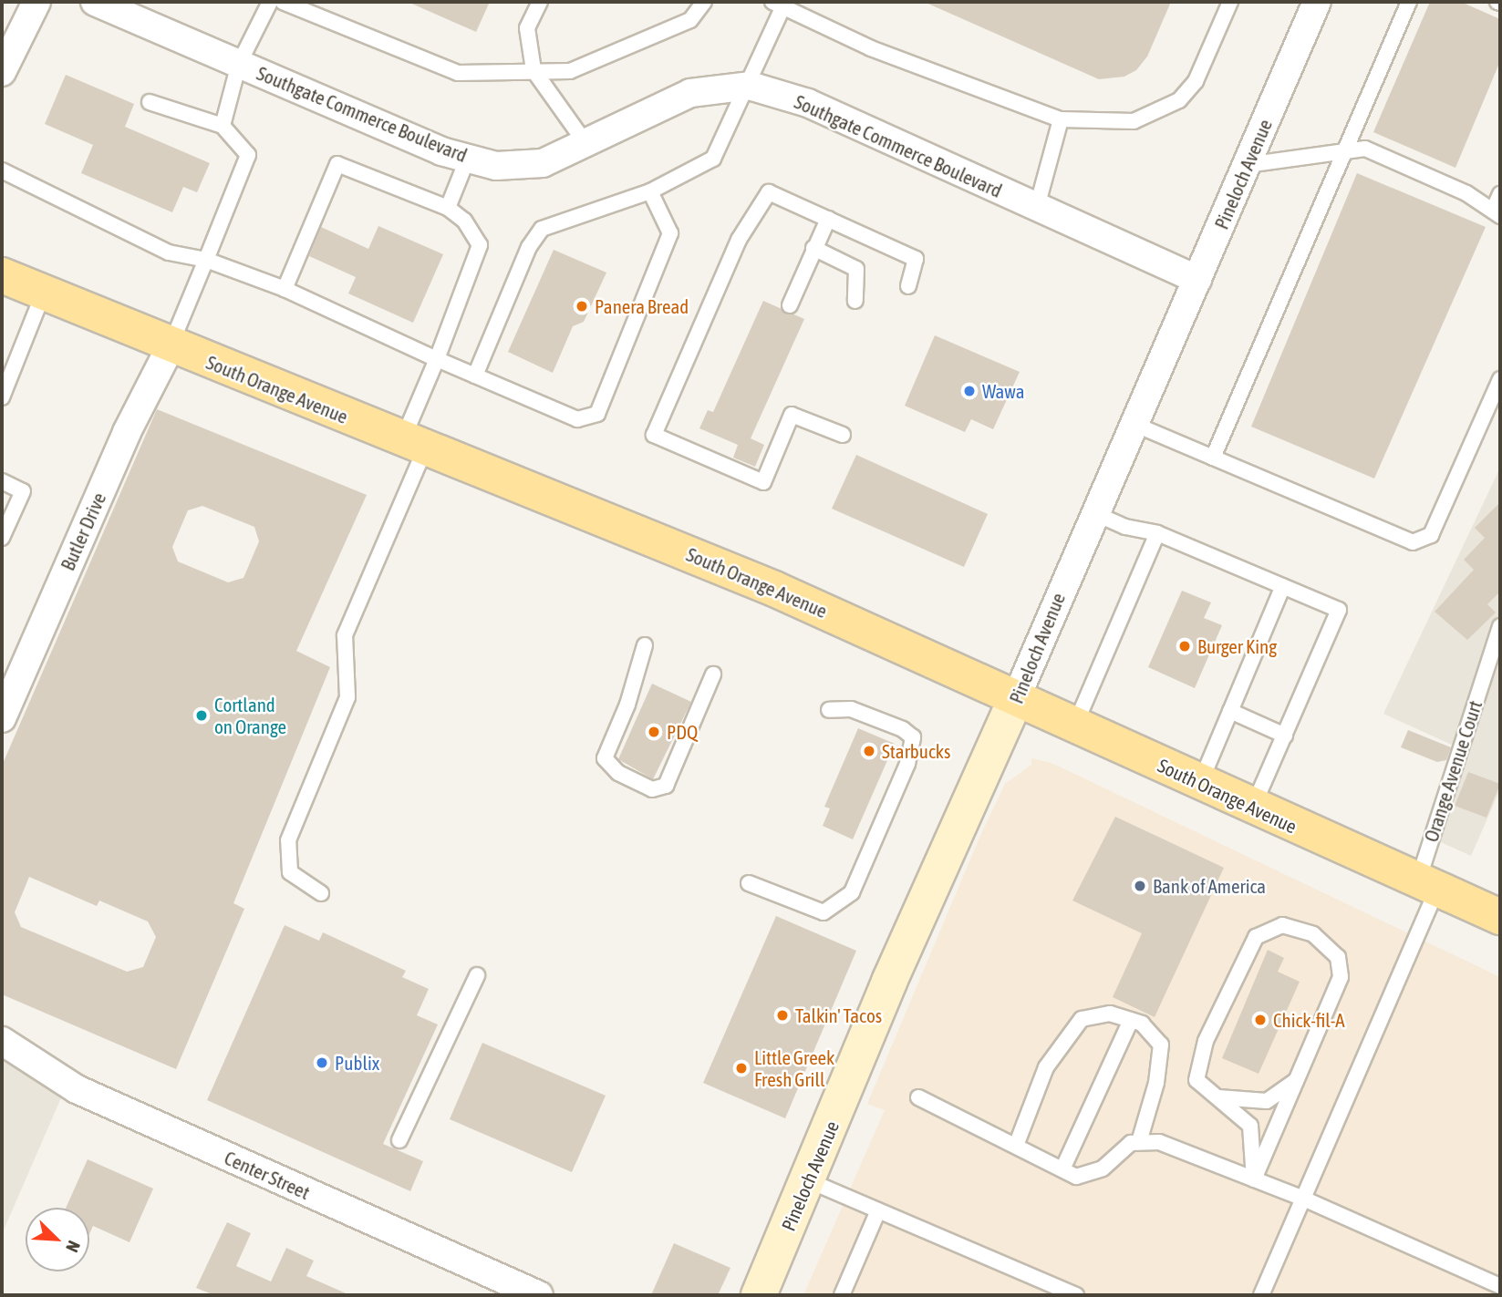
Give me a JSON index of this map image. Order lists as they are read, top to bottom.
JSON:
{
  "streets": {
    "main road": ["South Orange Avenue"],
    "street": [
      "Southgate Commerce Boulevard",
      "Pineloch Avenue",
      "Butler Drive",
      "Center Street"
    ],
    "lane": ["Orange Avenue Court"]
  },
  "crossings": [
    ["Southgate Commerce Boulevard", "Pineloch Avenue"],
    ["Pineloch Avenue", "South Orange Avenue"],
    ["South Orange Avenue", "Butler Drive"],
    ["South Orange Avenue", "Orange Avenue Court"]
  ],
  "places": [
    "Panera Bread",
    "Wawa",
    "Burger King",
    "Cortland on Orange",
    "PDQ",
    "Starbucks",
    "Bank of America",
    "Talkin' Tacos",
    "Chick-fil-A",
    "Publix",
    "Little Greek Fresh Grill"
  ],
  "north": "bottom right"
}
